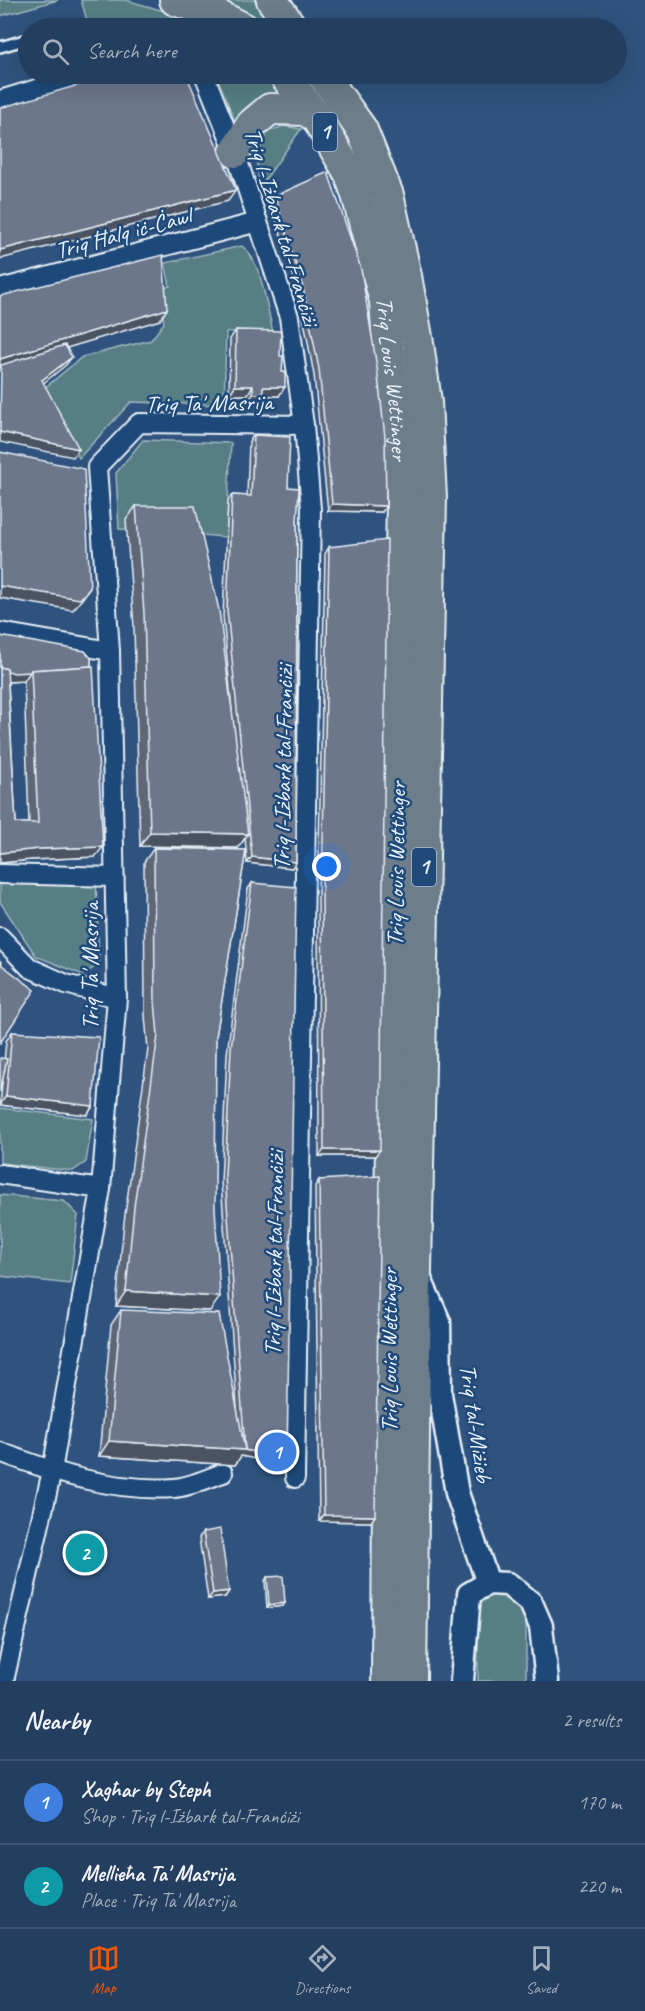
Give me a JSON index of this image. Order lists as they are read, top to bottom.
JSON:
{
  "streets": {
    "highway": ["1", "Triq Louis Wettinger"],
    "street": [
      "Triq l-Iżbark tal-Franċiżi",
      "Triq Ħalq iċ-Ċawl",
      "Triq Ta' Masrija",
      "Triq tal-Miżieb"
    ]
  },
  "crossings": [
    ["Triq l-Iżbark tal-Franċiżi", "Triq Ħalq iċ-Ċawl"],
    ["Triq l-Iżbark tal-Franċiżi", "Triq Ta' Masrija"],
    ["Triq Louis Wettinger", "Triq tal-Miżieb"]
  ],
  "page": {
    "search": "Search here",
    "pins": ["1", "2"],
    "heading": ["Nearby", "2 results"],
    "list": [
      {
        "mark": "1",
        "name": "Xagħar by Steph",
        "note": "Shop · Triq l-Iżbark tal-Franċiżi",
        "value": "170 m"
      },
      {
        "mark": "2",
        "name": "Mellieħa Ta' Masrija",
        "note": "Place · Triq Ta' Masrija",
        "value": "220 m"
      }
    ],
    "nav": ["Map", "Directions", "Saved"]
  }
}
